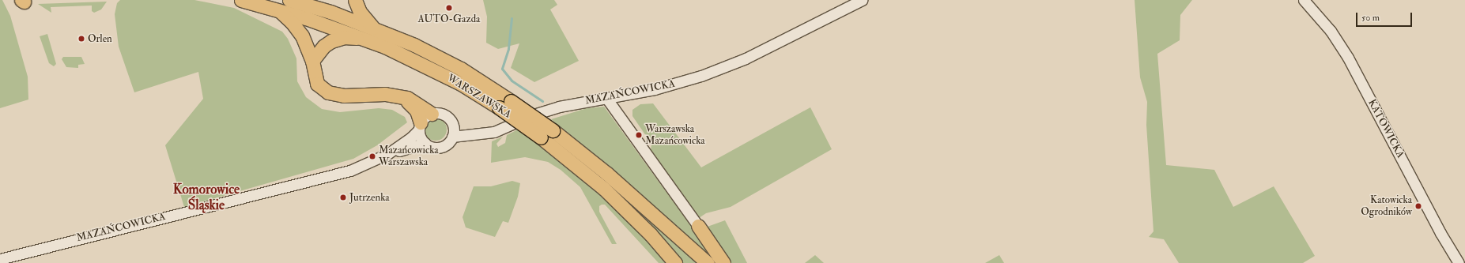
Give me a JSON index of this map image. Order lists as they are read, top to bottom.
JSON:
{
  "streets": {
    "main road": ["WARSZAWSKA"],
    "street": ["MAZAŃCOWICKA", "KATOWICKA"]
  },
  "districts": ["Komorowice Śląskie"],
  "places": [
    "AUTO-Gazda",
    "Orlen",
    "Warszawska Mazańcowicka",
    "Mazańcowicka Warszawska",
    "Jutrzenka",
    "Katowicka Ogrodników"
  ],
  "scale_bar": "50 m"
}
